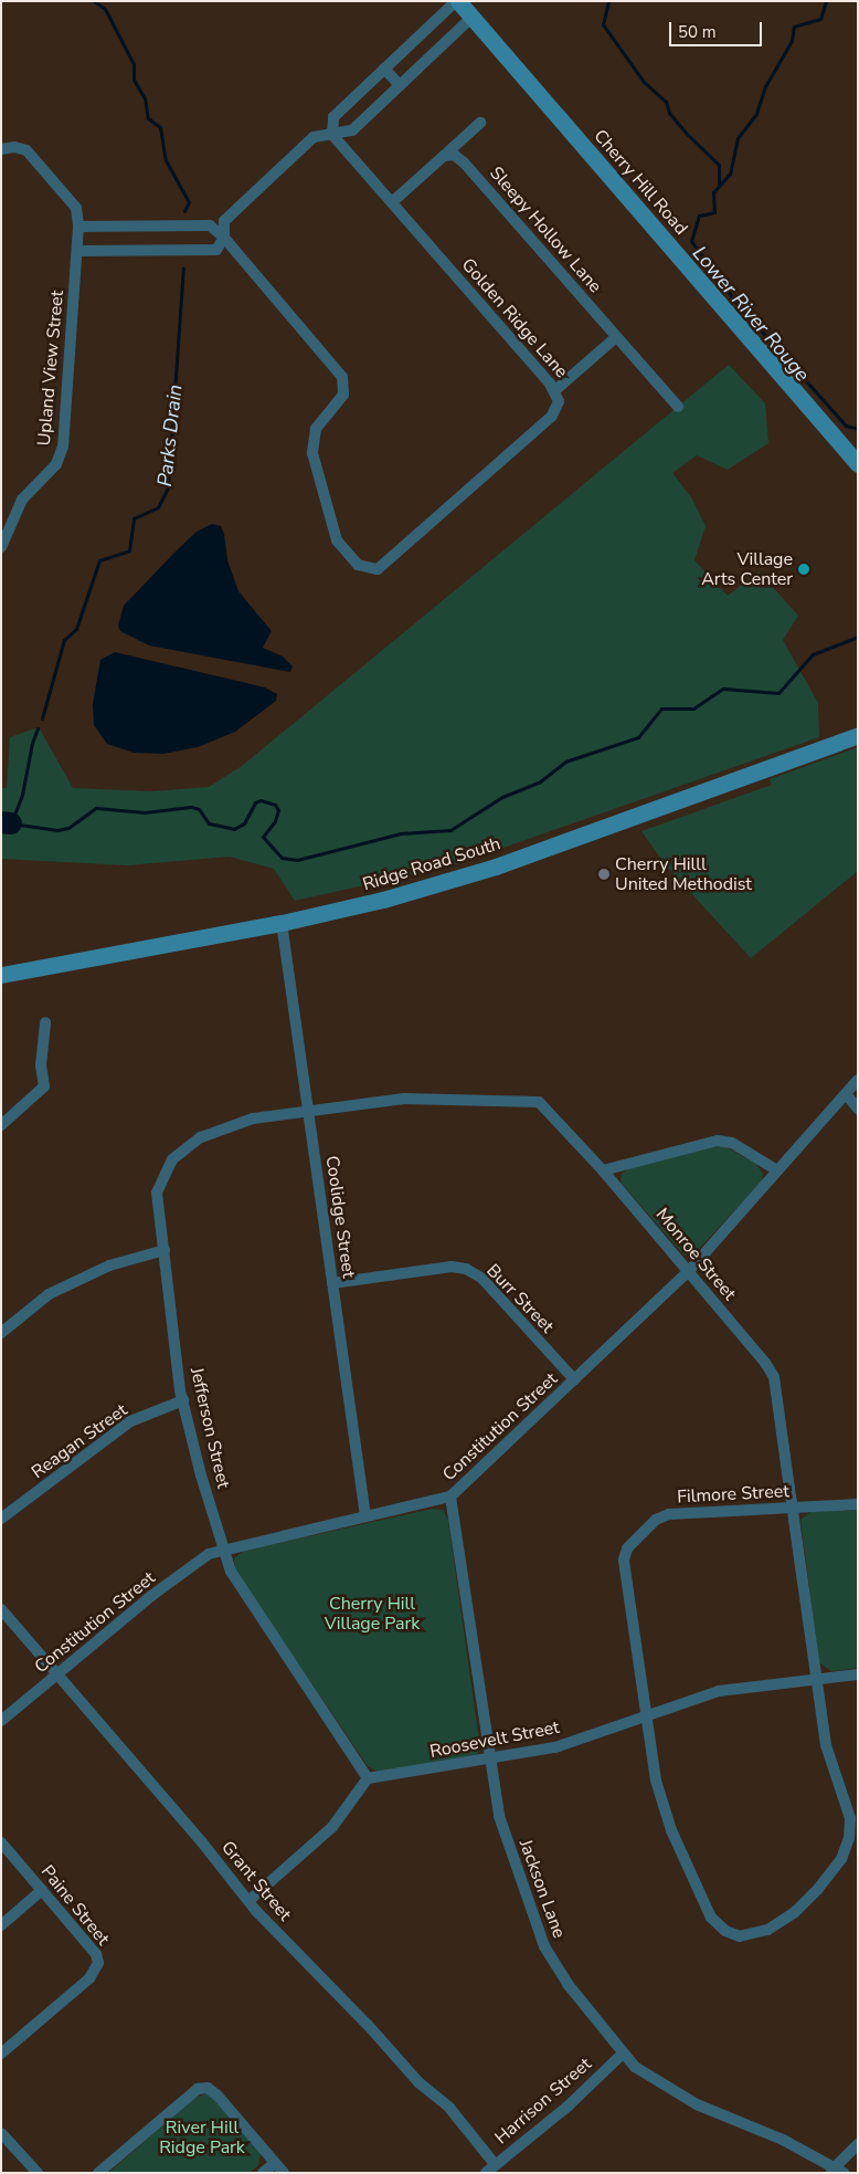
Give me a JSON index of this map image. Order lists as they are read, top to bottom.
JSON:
{
  "streets": {
    "main road": ["Cherry Hill Road", "Ridge Road South"],
    "street": [
      "Sleepy Hollow Lane",
      "Golden Ridge Lane",
      "Upland View Street",
      "Coolidge Street",
      "Monroe Street",
      "Burr Street",
      "Constitution Street",
      "Jefferson Street",
      "Reagan Street",
      "Filmore Street",
      "Roosevelt Street",
      "Grant Street",
      "Jackson Lane",
      "Paine Street",
      "Harrison Street"
    ]
  },
  "crossings": [
    ["Ridge Road South", "Coolidge Street"],
    ["Coolidge Street", "Monroe Street"],
    ["Coolidge Street", "Burr Street"],
    ["Coolidge Street", "Constitution Street"],
    ["Coolidge Street", "Jefferson Street"],
    ["Monroe Street", "Constitution Street"],
    ["Monroe Street", "Jefferson Street"],
    ["Monroe Street", "Filmore Street"],
    ["Monroe Street", "Roosevelt Street"],
    ["Burr Street", "Constitution Street"],
    ["Constitution Street", "Jefferson Street"],
    ["Constitution Street", "Grant Street"],
    ["Constitution Street", "Jackson Lane"],
    ["Jefferson Street", "Reagan Street"],
    ["Jefferson Street", "Roosevelt Street"],
    ["Filmore Street", "Roosevelt Street"],
    ["Roosevelt Street", "Jackson Lane"],
    ["Grant Street", "Harrison Street"],
    ["Jackson Lane", "Harrison Street"]
  ],
  "water": ["Lower River Rouge", "Parks Drain"],
  "parks": ["Cherry Hill Village Park", "River Hill Ridge Park"],
  "places": ["Village Arts Center", "Cherry Hilll United Methodist"],
  "scale_bar": "50 m"
}
